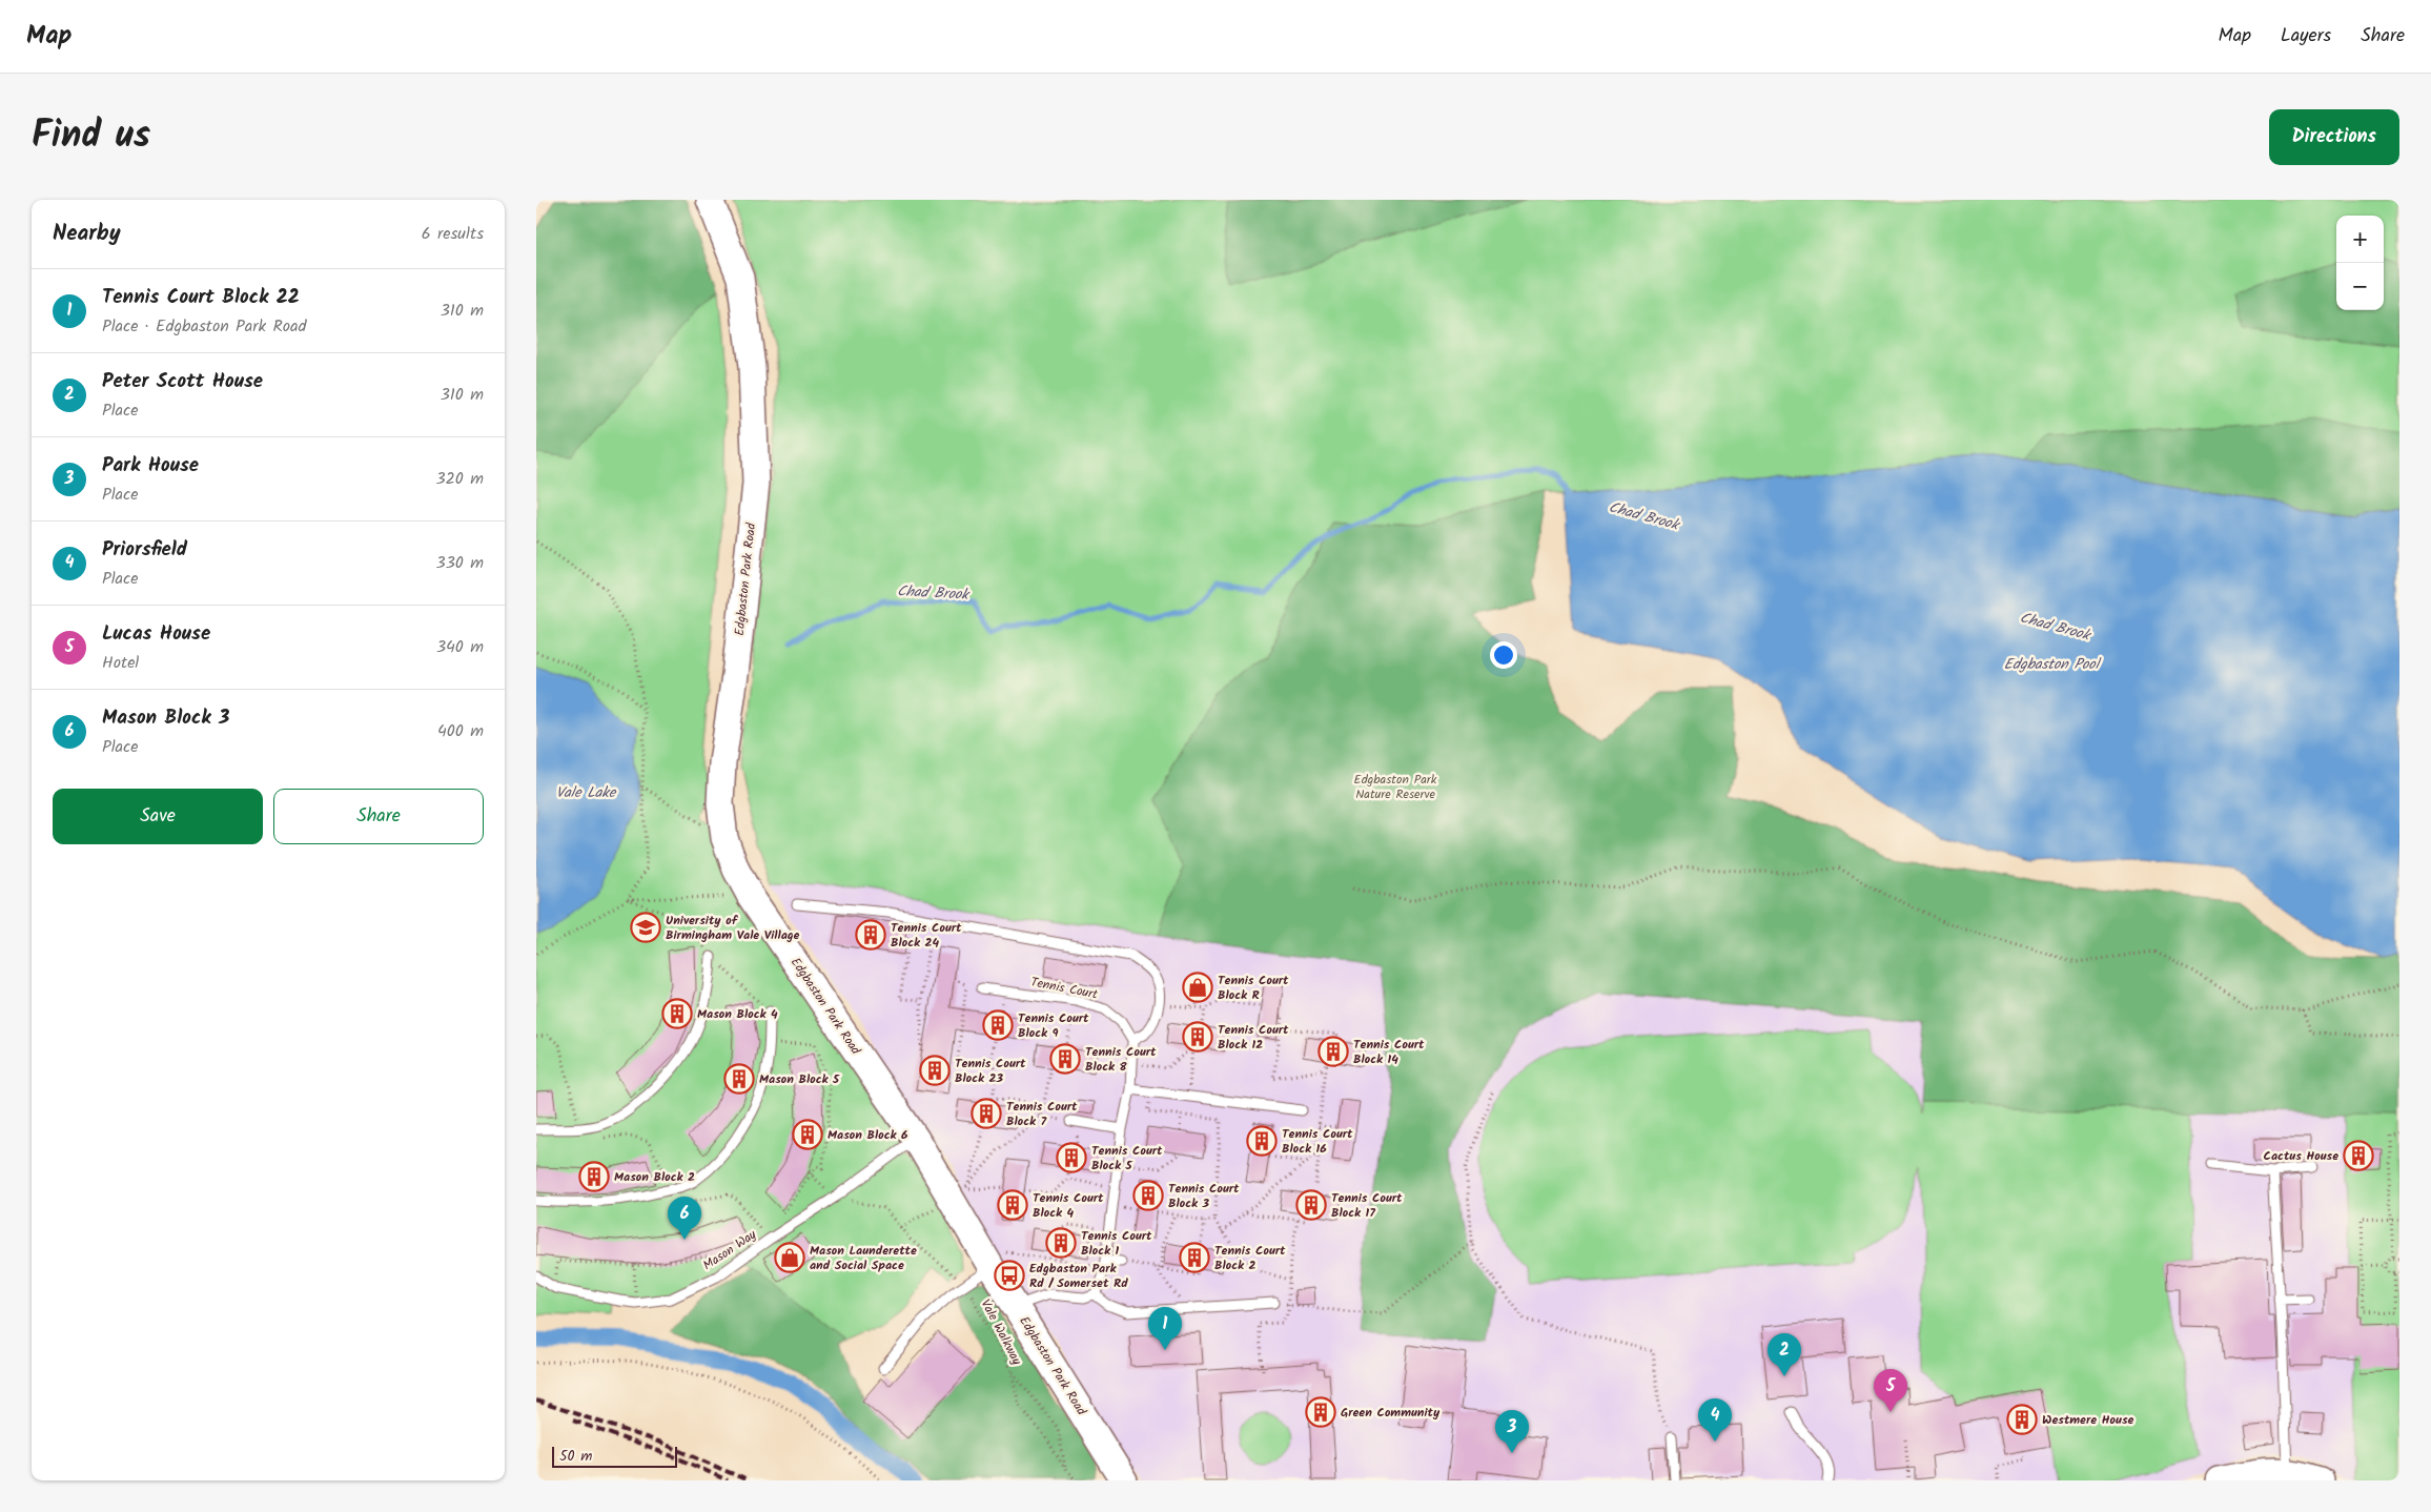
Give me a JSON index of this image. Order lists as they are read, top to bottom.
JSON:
{
  "streets": {
    "street": ["Edgbaston Park Road"],
    "lane": ["Tennis Court", "Mason Way"],
    "path": ["Vale Walkway"]
  },
  "crossings": [
    ["Edgbaston Park Road", "Mason Way"],
    ["Mason Way", "Vale Walkway"]
  ],
  "water": ["Chad Brook", "Edgbaston Pool", "Vale Lake"],
  "parks": ["Edgbaston Park Nature Reserve"],
  "places": {
    "school or university": ["University of Birmingham Vale Village"],
    "building": [
      "Tennis Court Block 24",
      "Mason Block 4",
      "Tennis Court Block 9",
      "Tennis Court Block 12",
      "Tennis Court Block 14",
      "Tennis Court Block 8",
      "Tennis Court Block 23",
      "Mason Block 5",
      "Tennis Court Block 7",
      "Mason Block 6",
      "Tennis Court Block 16",
      "Cactus House",
      "Tennis Court Block 5",
      "Mason Block 2",
      "Tennis Court Block 3",
      "Tennis Court Block 4",
      "Tennis Court Block 17",
      "Tennis Court Block 1",
      "Tennis Court Block 2",
      "Green Community",
      "Westmere House"
    ],
    "shop": ["Tennis Court Block R", "Mason Launderette and Social Space"],
    "bus stop": ["Edgbaston Park Rd / Somerset Rd"]
  },
  "scale_bar": "50 m",
  "page": {
    "header": "Map",
    "nav": ["Map", "Layers", "Share"],
    "title": "Find us",
    "buttons": [
      "Directions",
      ["Save", "Share"]
    ],
    "heading": ["Nearby", "6 results"],
    "map_buttons": ["+", "−"],
    "list": [
      {
        "mark": "1",
        "name": "Tennis Court Block 22",
        "note": "Place · Edgbaston Park Road",
        "value": "310 m"
      },
      {
        "mark": "2",
        "name": "Peter Scott House",
        "note": "Place",
        "value": "310 m"
      },
      {
        "mark": "3",
        "name": "Park House",
        "note": "Place",
        "value": "320 m"
      },
      {
        "mark": "4",
        "name": "Priorsfield",
        "note": "Place",
        "value": "330 m"
      },
      {
        "mark": "5",
        "name": "Lucas House",
        "note": "Hotel",
        "value": "340 m"
      },
      {
        "mark": "6",
        "name": "Mason Block 3",
        "note": "Place",
        "value": "400 m"
      }
    ],
    "pins": [
      "6",
      "1",
      "2",
      "5",
      "4",
      "3"
    ],
    "scale": "50 m"
  }
}
